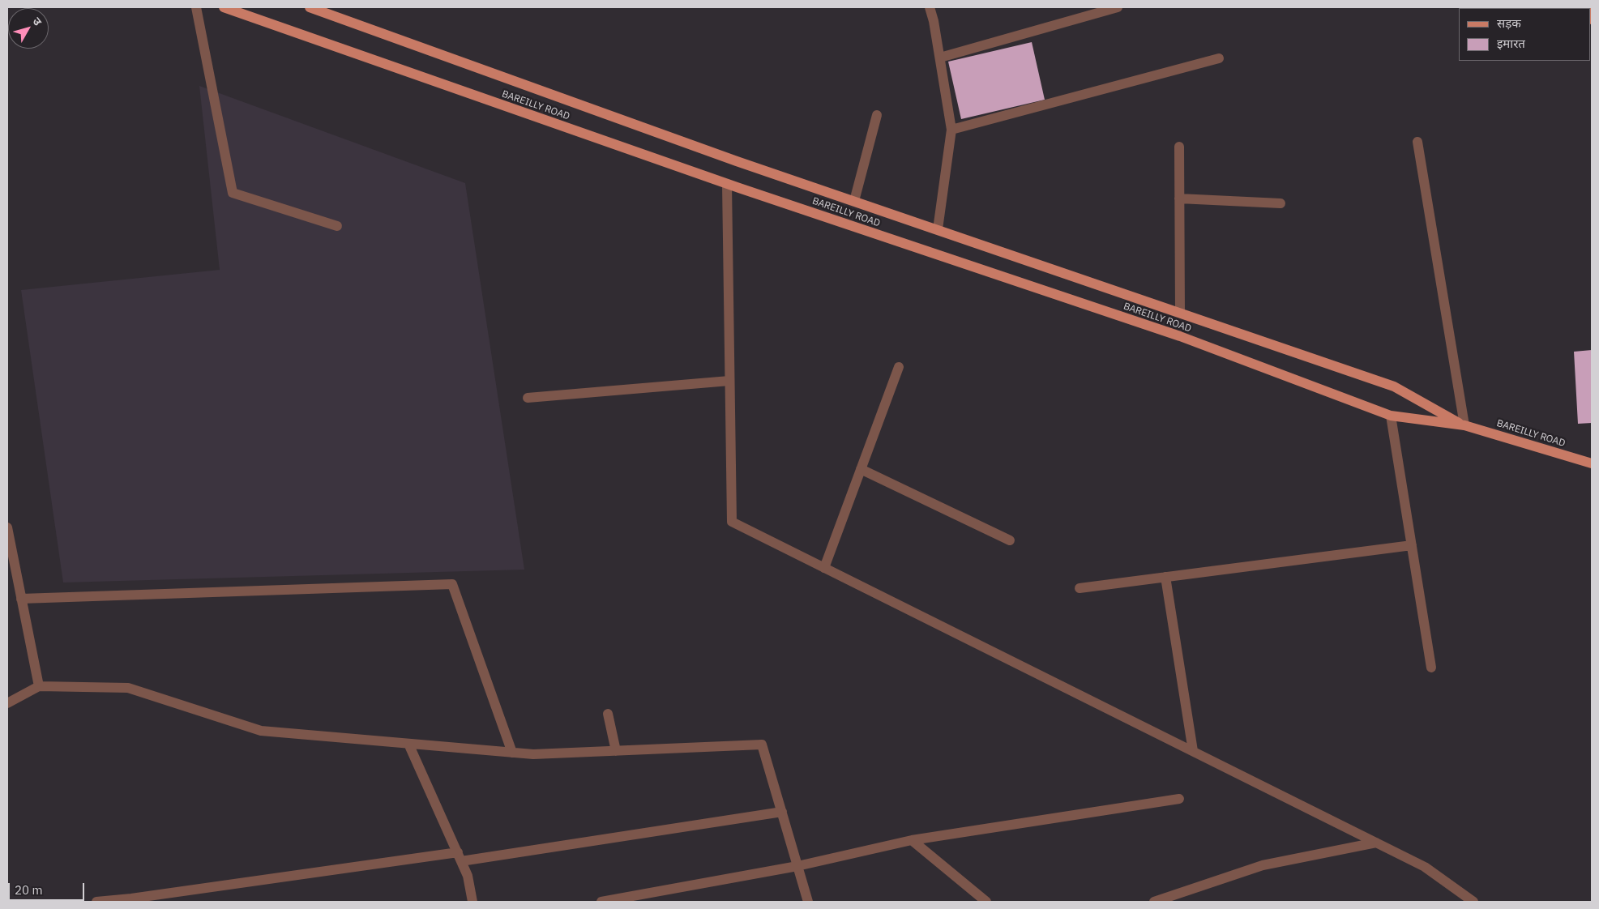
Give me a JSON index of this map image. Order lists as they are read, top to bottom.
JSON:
{
  "streets": {
    "main road": ["BAREILLY ROAD"]
  },
  "legend": ["सड़क", "इमारत"],
  "scale_bar": "20 m",
  "north": "top right"
}
